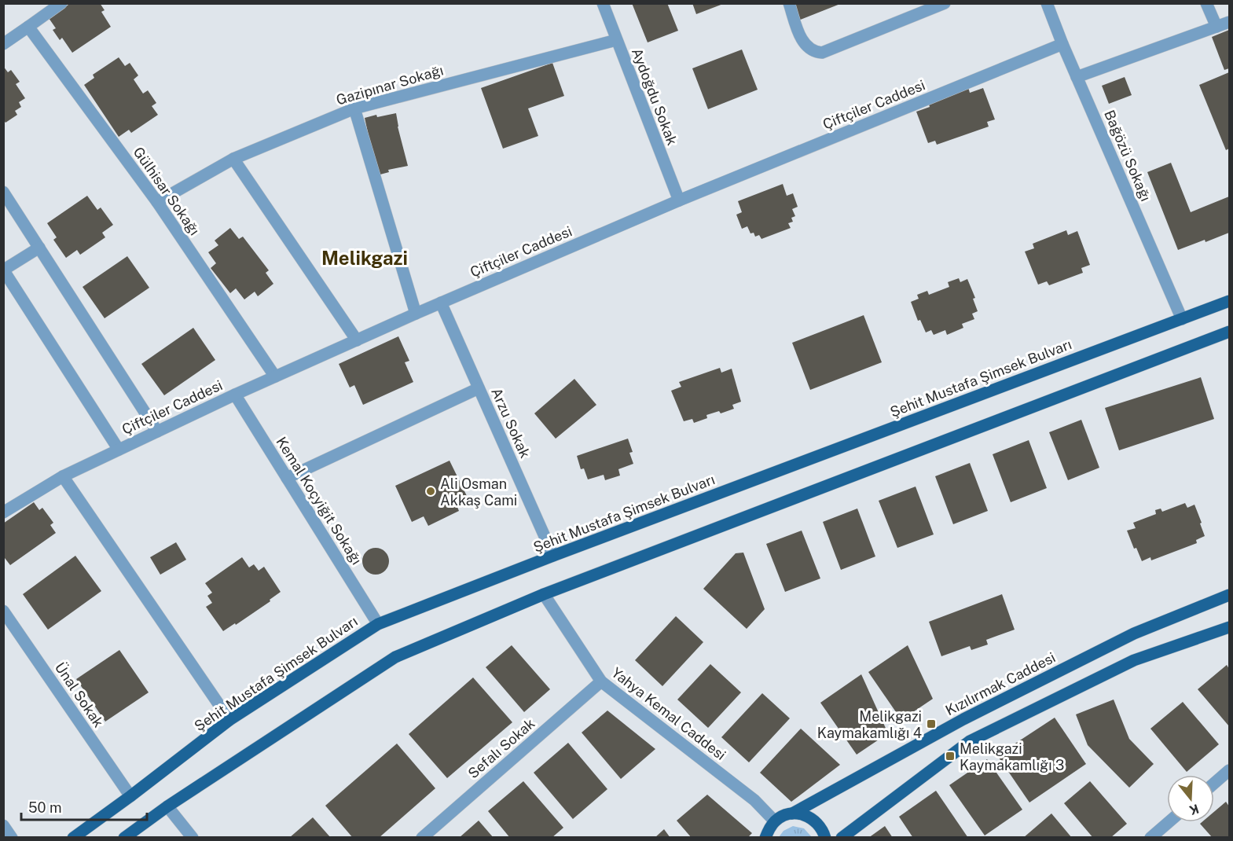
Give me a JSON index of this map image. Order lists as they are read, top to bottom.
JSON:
{
  "streets": {
    "main road": ["Şehit Mustafa Şimsek Bulvarı", "Kızılırmak Caddesi"],
    "street": [
      "Gazipınar Sokağı",
      "Aydoğdu Sokak",
      "Çiftçiler Caddesi",
      "Bağözü Sokağı",
      "Gülhisar Sokağı",
      "Arzu Sokak",
      "Kemal Koçyiğit Sokağı",
      "Ünal Sokak",
      "Yahya Kemal Caddesi",
      "Sefalı Sokak"
    ]
  },
  "crossings": [
    ["Gazipınar Sokağı", "Aydoğdu Sokak"],
    ["Gazipınar Sokağı", "Gülhisar Sokağı"],
    ["Aydoğdu Sokak", "Çiftçiler Caddesi"],
    ["Çiftçiler Caddesi", "Bağözü Sokağı"],
    ["Çiftçiler Caddesi", "Gülhisar Sokağı"],
    ["Çiftçiler Caddesi", "Arzu Sokak"],
    ["Çiftçiler Caddesi", "Kemal Koçyiğit Sokağı"],
    ["Bağözü Sokağı", "Şehit Mustafa Şimsek Bulvarı"],
    ["Şehit Mustafa Şimsek Bulvarı", "Arzu Sokak"],
    ["Şehit Mustafa Şimsek Bulvarı", "Kemal Koçyiğit Sokağı"],
    ["Şehit Mustafa Şimsek Bulvarı", "Ünal Sokak"],
    ["Kızılırmak Caddesi", "Yahya Kemal Caddesi"],
    ["Yahya Kemal Caddesi", "Sefalı Sokak"]
  ],
  "districts": ["Melikgazi"],
  "places": {
    "other": ["Ali Osman Akkaş Cami"],
    "transit": ["Melikgazi Kaymakamlığı 4", "Melikgazi Kaymakamlığı 3"]
  },
  "scale_bar": "50 m",
  "north": "bottom"
}
